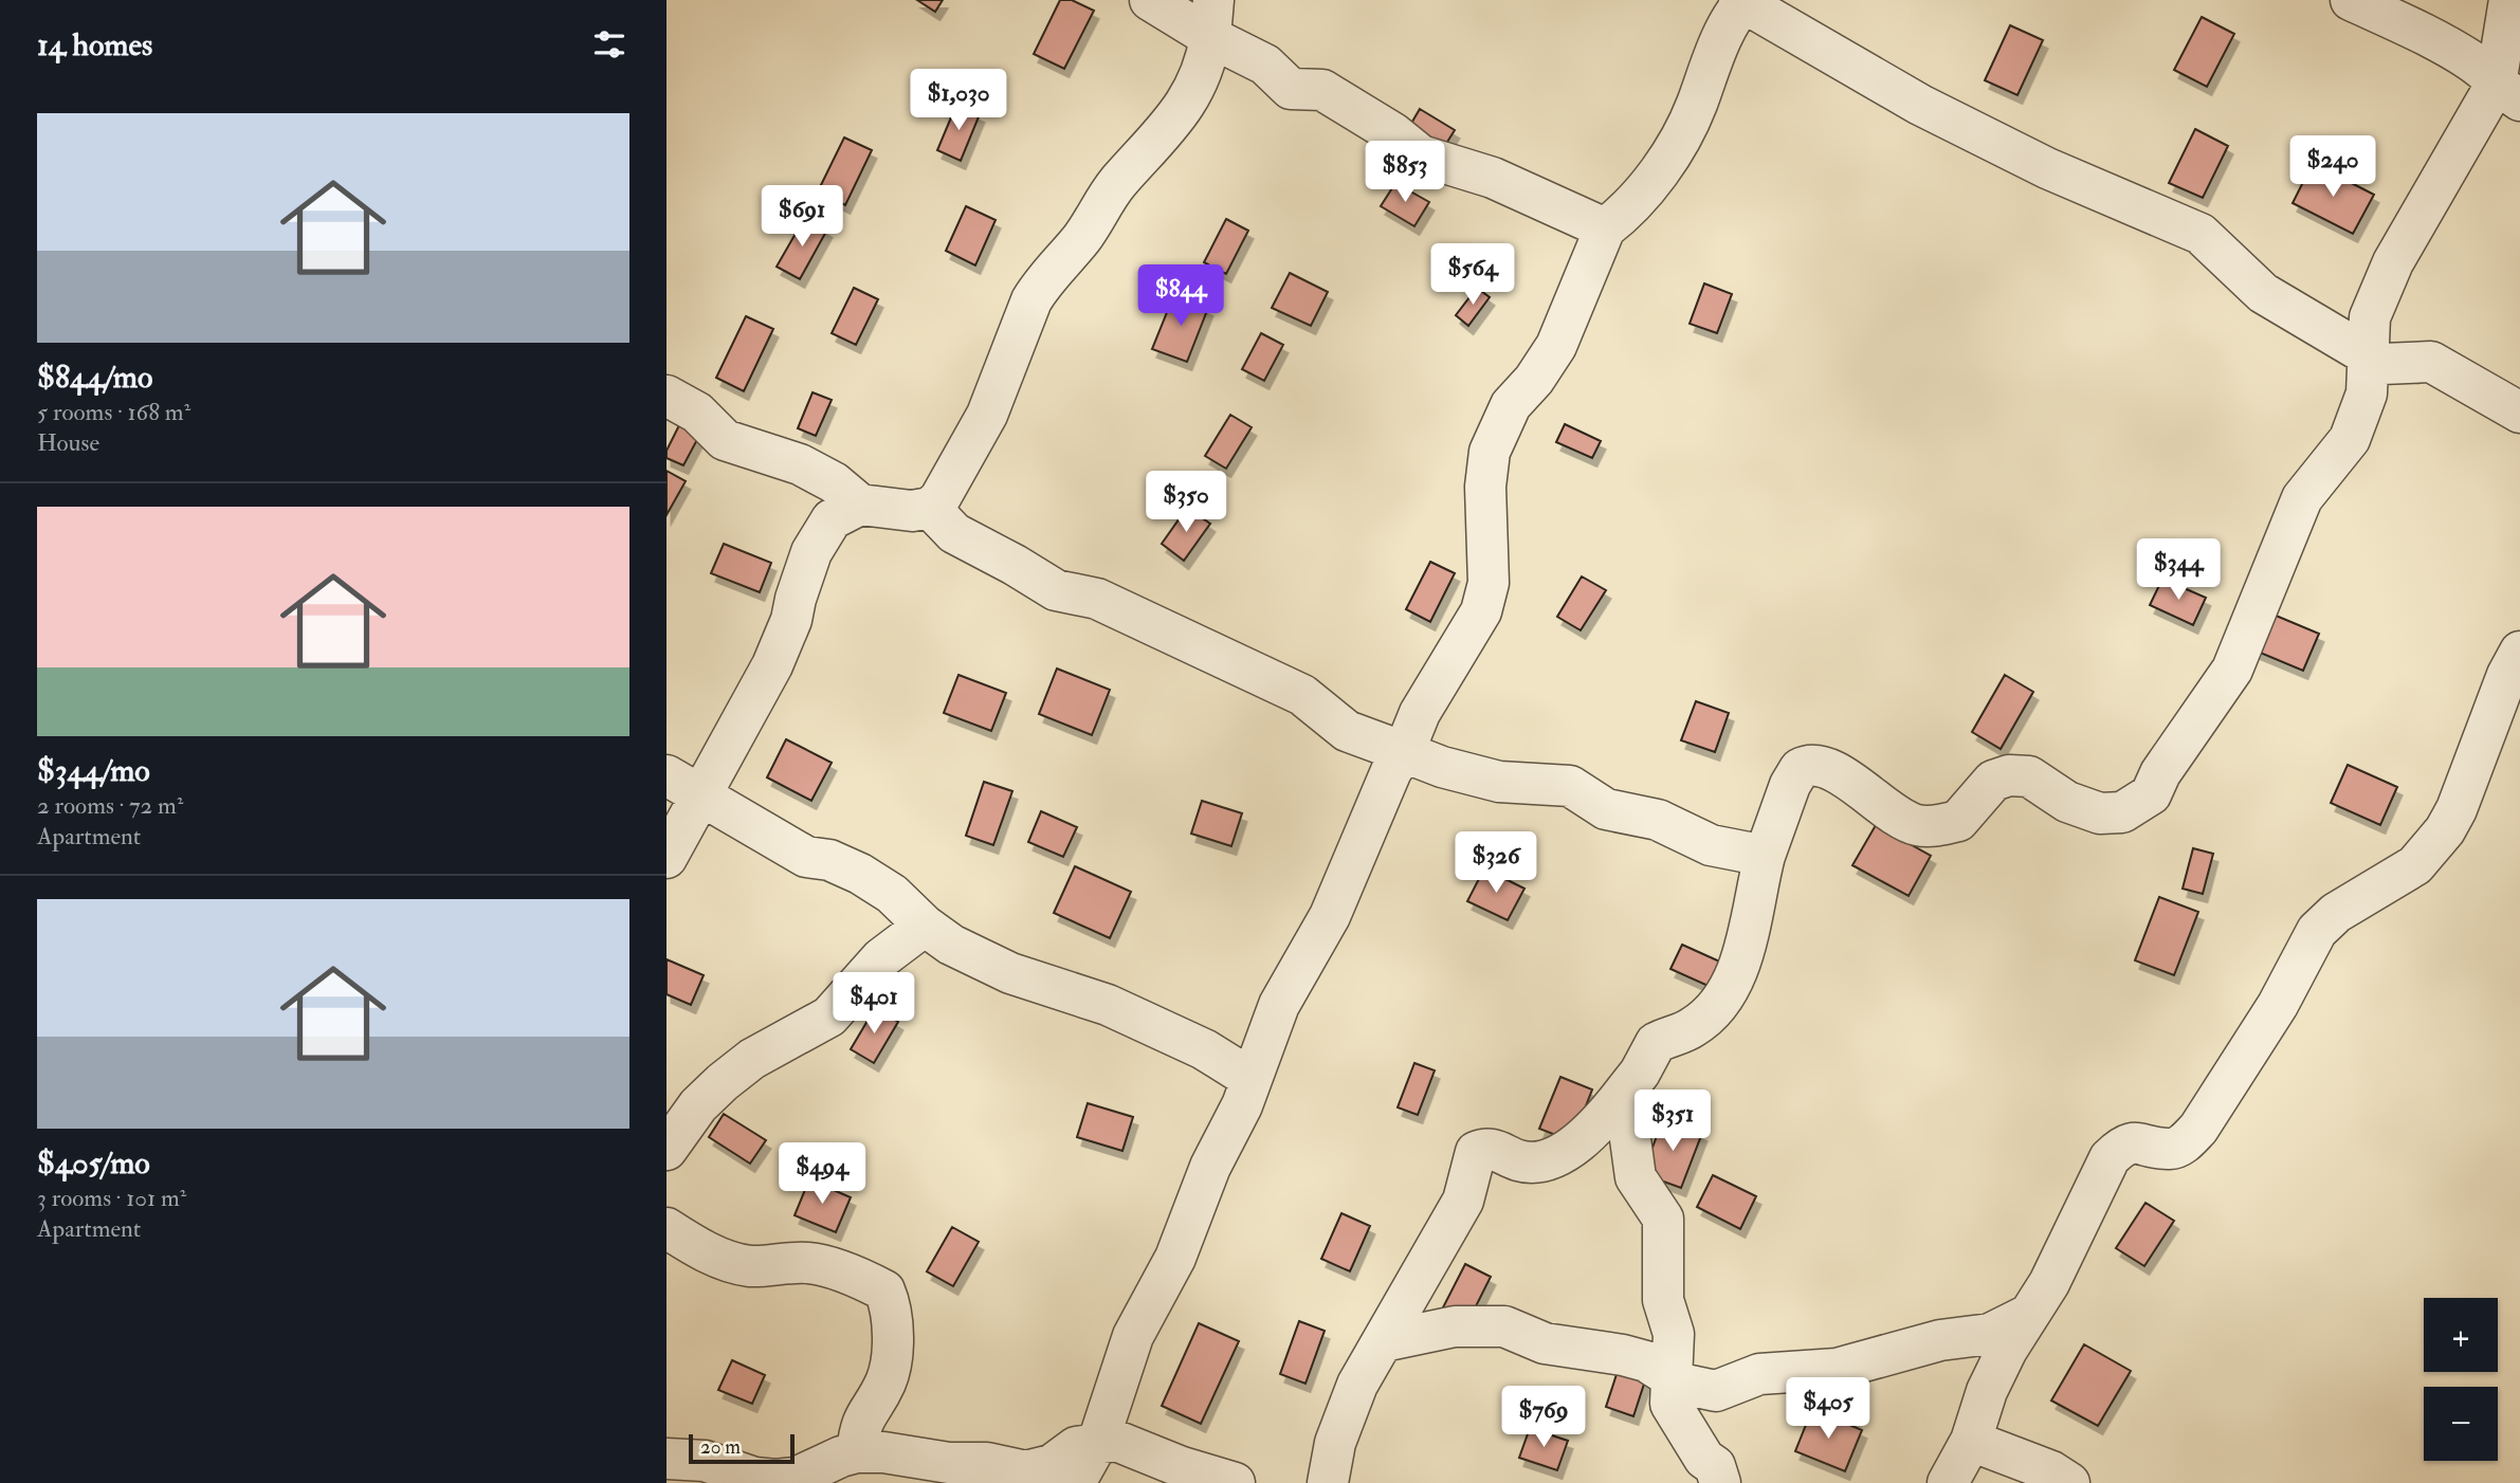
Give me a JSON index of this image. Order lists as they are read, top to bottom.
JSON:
{
  "scale_bar": "20 m",
  "page": {
    "heading": "14 homes",
    "price": [
      "$1,030",
      "$240",
      "$853",
      "$691",
      "$564",
      "$844",
      "$350",
      "$344",
      "$326",
      "$401",
      "$351",
      "$494",
      "$405",
      "$769"
    ],
    "list": [
      {
        "name": "$844/mo",
        "note": "5 rooms · 168 m² · House"
      },
      {
        "name": "$344/mo",
        "note": "2 rooms · 72 m² · Apartment"
      },
      {
        "name": "$405/mo",
        "note": "3 rooms · 101 m² · Apartment"
      }
    ],
    "map_buttons": ["+", "−"],
    "scale": "20 m"
  }
}
